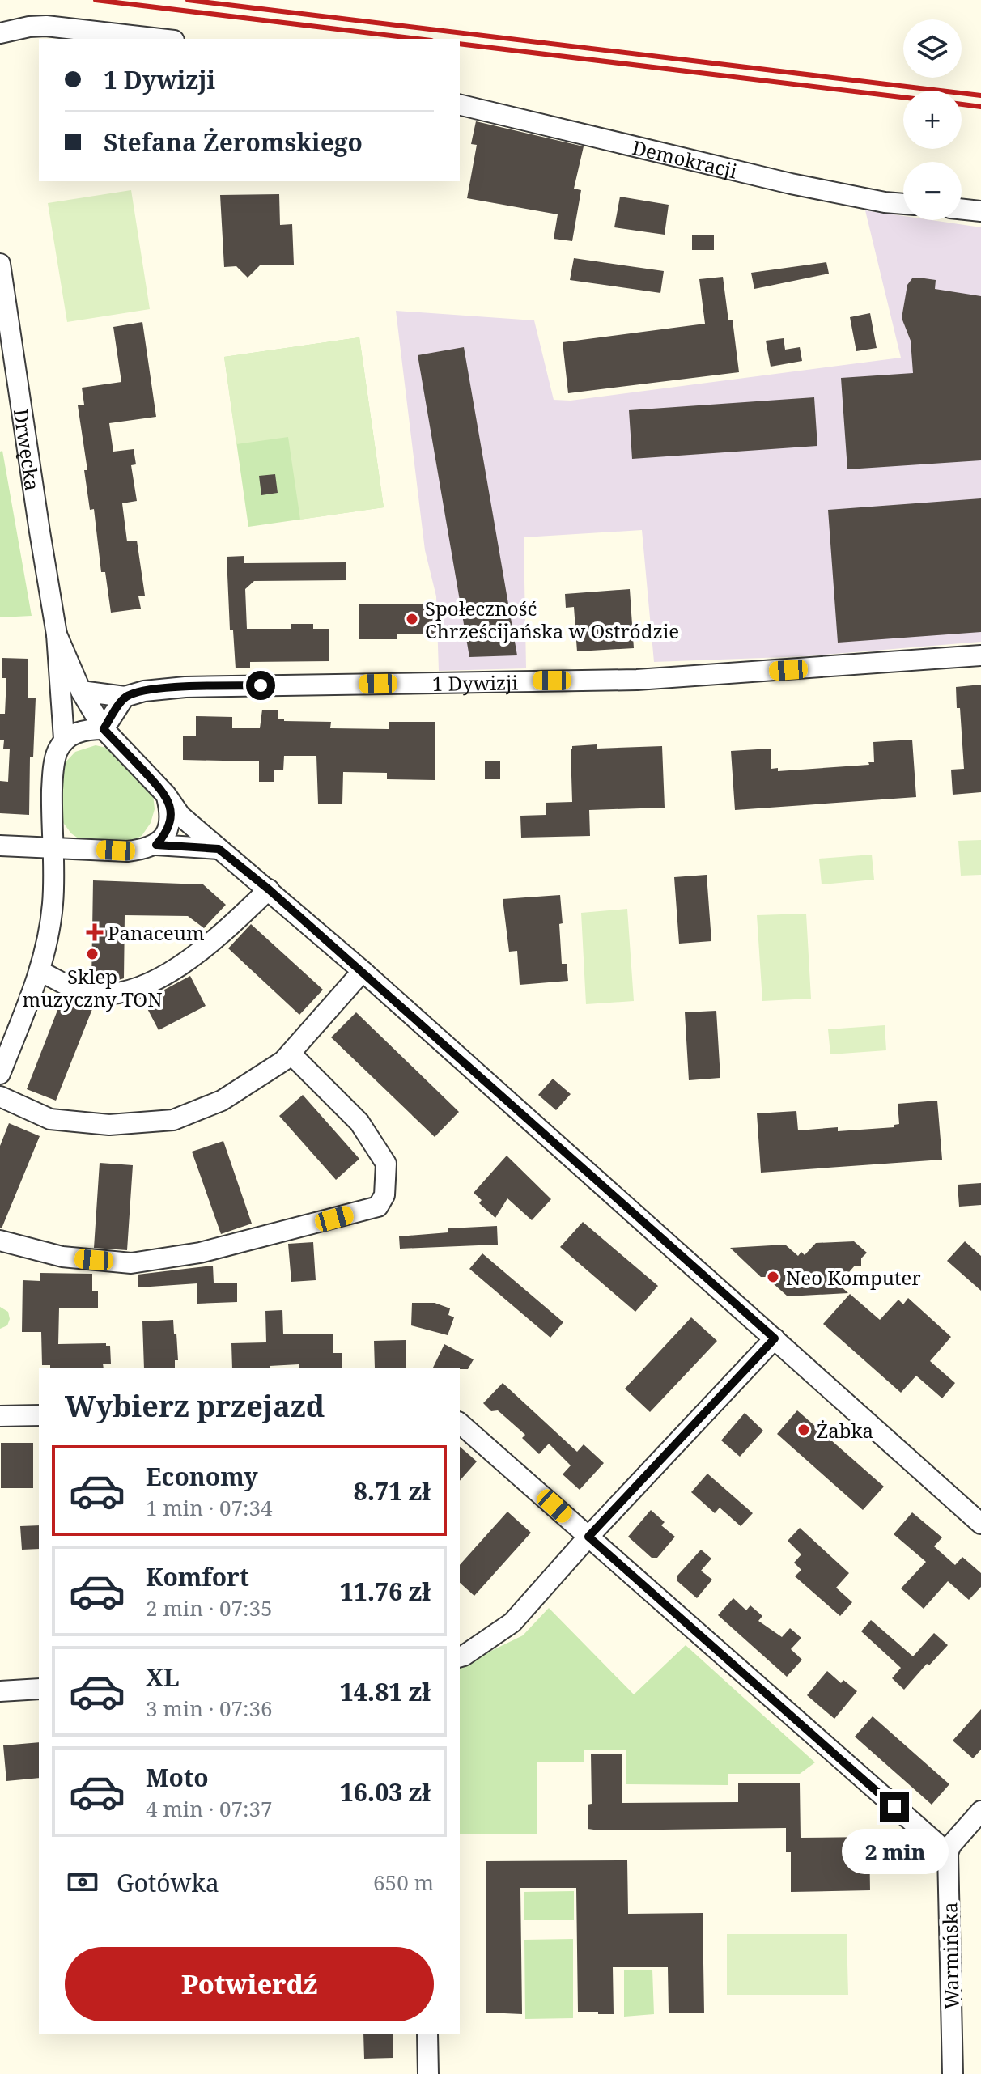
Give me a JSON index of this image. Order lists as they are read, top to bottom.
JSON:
{
  "streets": {
    "street": [
      "Demokracji",
      "Drwęcka",
      "1 Dywizji",
      "Warmińska"
    ]
  },
  "crossings": [
    ["Drwęcka", "1 Dywizji"]
  ],
  "places": {
    "other": [
      "Społeczność Chrześcijańska w Ostródzie",
      "Sklep muzyczny TON",
      "Neo Komputer",
      "Żabka"
    ],
    "health": ["Panaceum"]
  },
  "page": {
    "map_buttons": ["+", "−"],
    "banner": ["1 Dywizji", "Stefana Żeromskiego"],
    "heading": "Wybierz przejazd",
    "list": [
      {
        "name": "Economy",
        "note": "1 min · 07:34",
        "value": "8.71 zł"
      },
      {
        "name": "Komfort",
        "note": "2 min · 07:35",
        "value": "11.76 zł"
      },
      {
        "name": "XL",
        "note": "3 min · 07:36",
        "value": "14.81 zł"
      },
      {
        "name": "Moto",
        "note": "4 min · 07:37",
        "value": "16.03 zł"
      }
    ],
    "bubble": "2 min",
    "pay": ["Gotówka", "650 m"],
    "buttons": "Potwierdź"
  }
}
